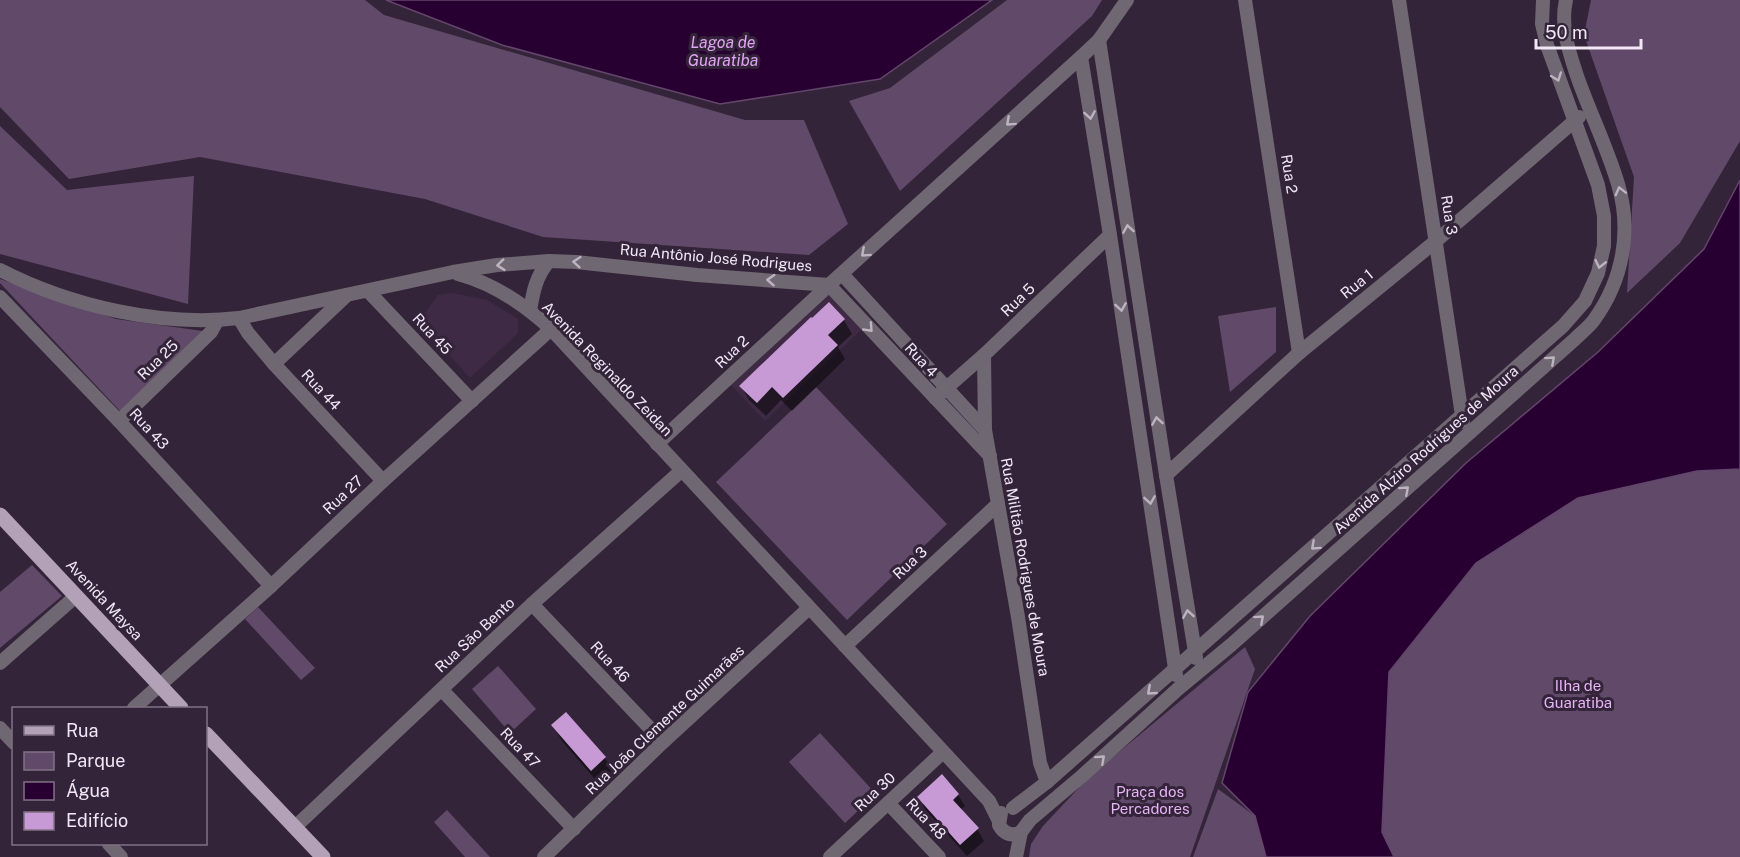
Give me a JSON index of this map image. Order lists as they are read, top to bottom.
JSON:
{
  "streets": {
    "main road": ["Avenida Maysa"],
    "street": [
      "Rua 2",
      "Rua 3",
      "Rua Antônio José Rodrigues",
      "Rua 1",
      "Rua 5",
      "Rua 45",
      "Rua 25",
      "Rua 4",
      "Avenida Reginaldo Zeidan",
      "Rua 44",
      "Rua 43",
      "Avenida Alziro Rodrigues de Moura",
      "Rua 27",
      "Rua Militão Rodrigues de Moura",
      "Rua São Bento",
      "Rua 46",
      "Rua João Clemente Guimarães",
      "Rua 47",
      "Rua 30",
      "Rua 48"
    ]
  },
  "crossings": [
    ["Rua 2", "Rua Antônio José Rodrigues"],
    ["Rua 2", "Rua 1"],
    ["Rua 2", "Rua 4"],
    ["Rua 2", "Avenida Reginaldo Zeidan"],
    ["Rua 3", "Rua 1"],
    ["Rua 3", "Avenida Reginaldo Zeidan"],
    ["Rua 3", "Avenida Alziro Rodrigues de Moura"],
    ["Rua 3", "Rua Militão Rodrigues de Moura"],
    ["Rua Antônio José Rodrigues", "Rua 4"],
    ["Rua Antônio José Rodrigues", "Avenida Reginaldo Zeidan"],
    ["Rua 1", "Avenida Alziro Rodrigues de Moura"],
    ["Rua 5", "Rua 4"],
    ["Rua 5", "Rua Militão Rodrigues de Moura"],
    ["Rua 45", "Rua 27"],
    ["Rua 25", "Rua 43"],
    ["Rua 4", "Rua Militão Rodrigues de Moura"],
    ["Avenida Reginaldo Zeidan", "Avenida Alziro Rodrigues de Moura"],
    ["Avenida Reginaldo Zeidan", "Rua 27"],
    ["Avenida Reginaldo Zeidan", "Rua São Bento"],
    ["Avenida Reginaldo Zeidan", "Rua João Clemente Guimarães"],
    ["Avenida Reginaldo Zeidan", "Rua 30"],
    ["Rua 44", "Rua 27"],
    ["Rua 43", "Rua 27"],
    ["Avenida Alziro Rodrigues de Moura", "Rua Militão Rodrigues de Moura"],
    ["Rua 27", "Avenida Maysa"],
    ["Rua São Bento", "Rua 46"],
    ["Rua São Bento", "Rua 47"],
    ["Rua 46", "Rua João Clemente Guimarães"],
    ["Rua João Clemente Guimarães", "Rua 47"],
    ["Rua 30", "Rua 48"]
  ],
  "one_way": ["Rua Antônio José Rodrigues"],
  "water": ["Lagoa de Guaratiba"],
  "parks": ["Ilha de Guaratiba", "Praça dos Percadores"],
  "legend": [
    "Rua",
    "Parque",
    "Água",
    "Edifício"
  ],
  "scale_bar": "50 m"
}
